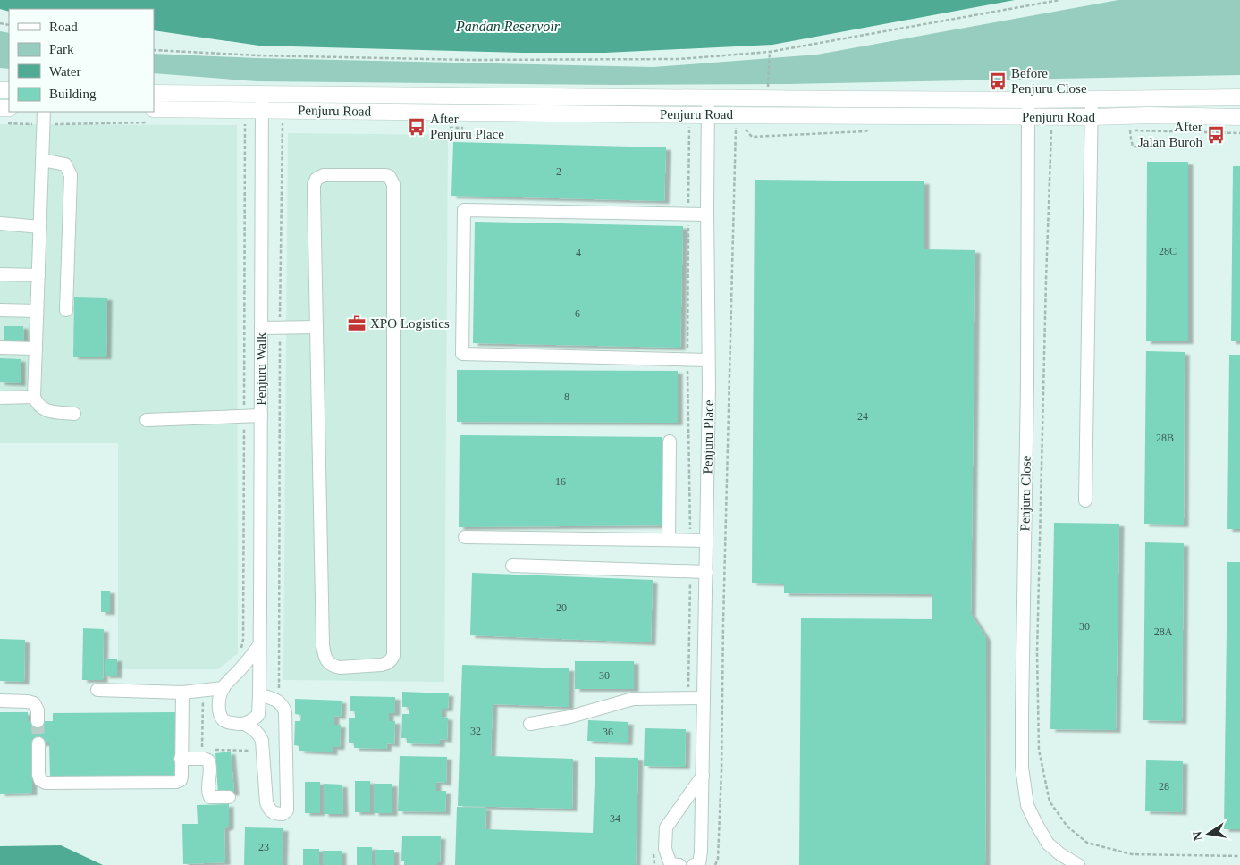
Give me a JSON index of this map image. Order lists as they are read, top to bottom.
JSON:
{
  "streets": {
    "main road": ["Penjuru Road"],
    "street": ["Penjuru Walk", "Penjuru Place", "Penjuru Close"]
  },
  "crossings": [
    ["Penjuru Road", "Penjuru Walk"],
    ["Penjuru Road", "Penjuru Place"],
    ["Penjuru Road", "Penjuru Close"]
  ],
  "water": ["Pandan Reservoir"],
  "places": {
    "bus stop": ["Before Penjuru Close", "After Penjuru Place", "After Jalan Buroh"],
    "office": ["XPO Logistics"]
  },
  "house_numbers": [
    "2",
    "28C",
    "4",
    "6",
    "8",
    "24",
    "28B",
    "16",
    "20",
    "30",
    "28A",
    "30",
    "32",
    "36",
    "28",
    "34",
    "23"
  ],
  "legend": [
    "Road",
    "Park",
    "Water",
    "Building"
  ],
  "north": "left"
}
